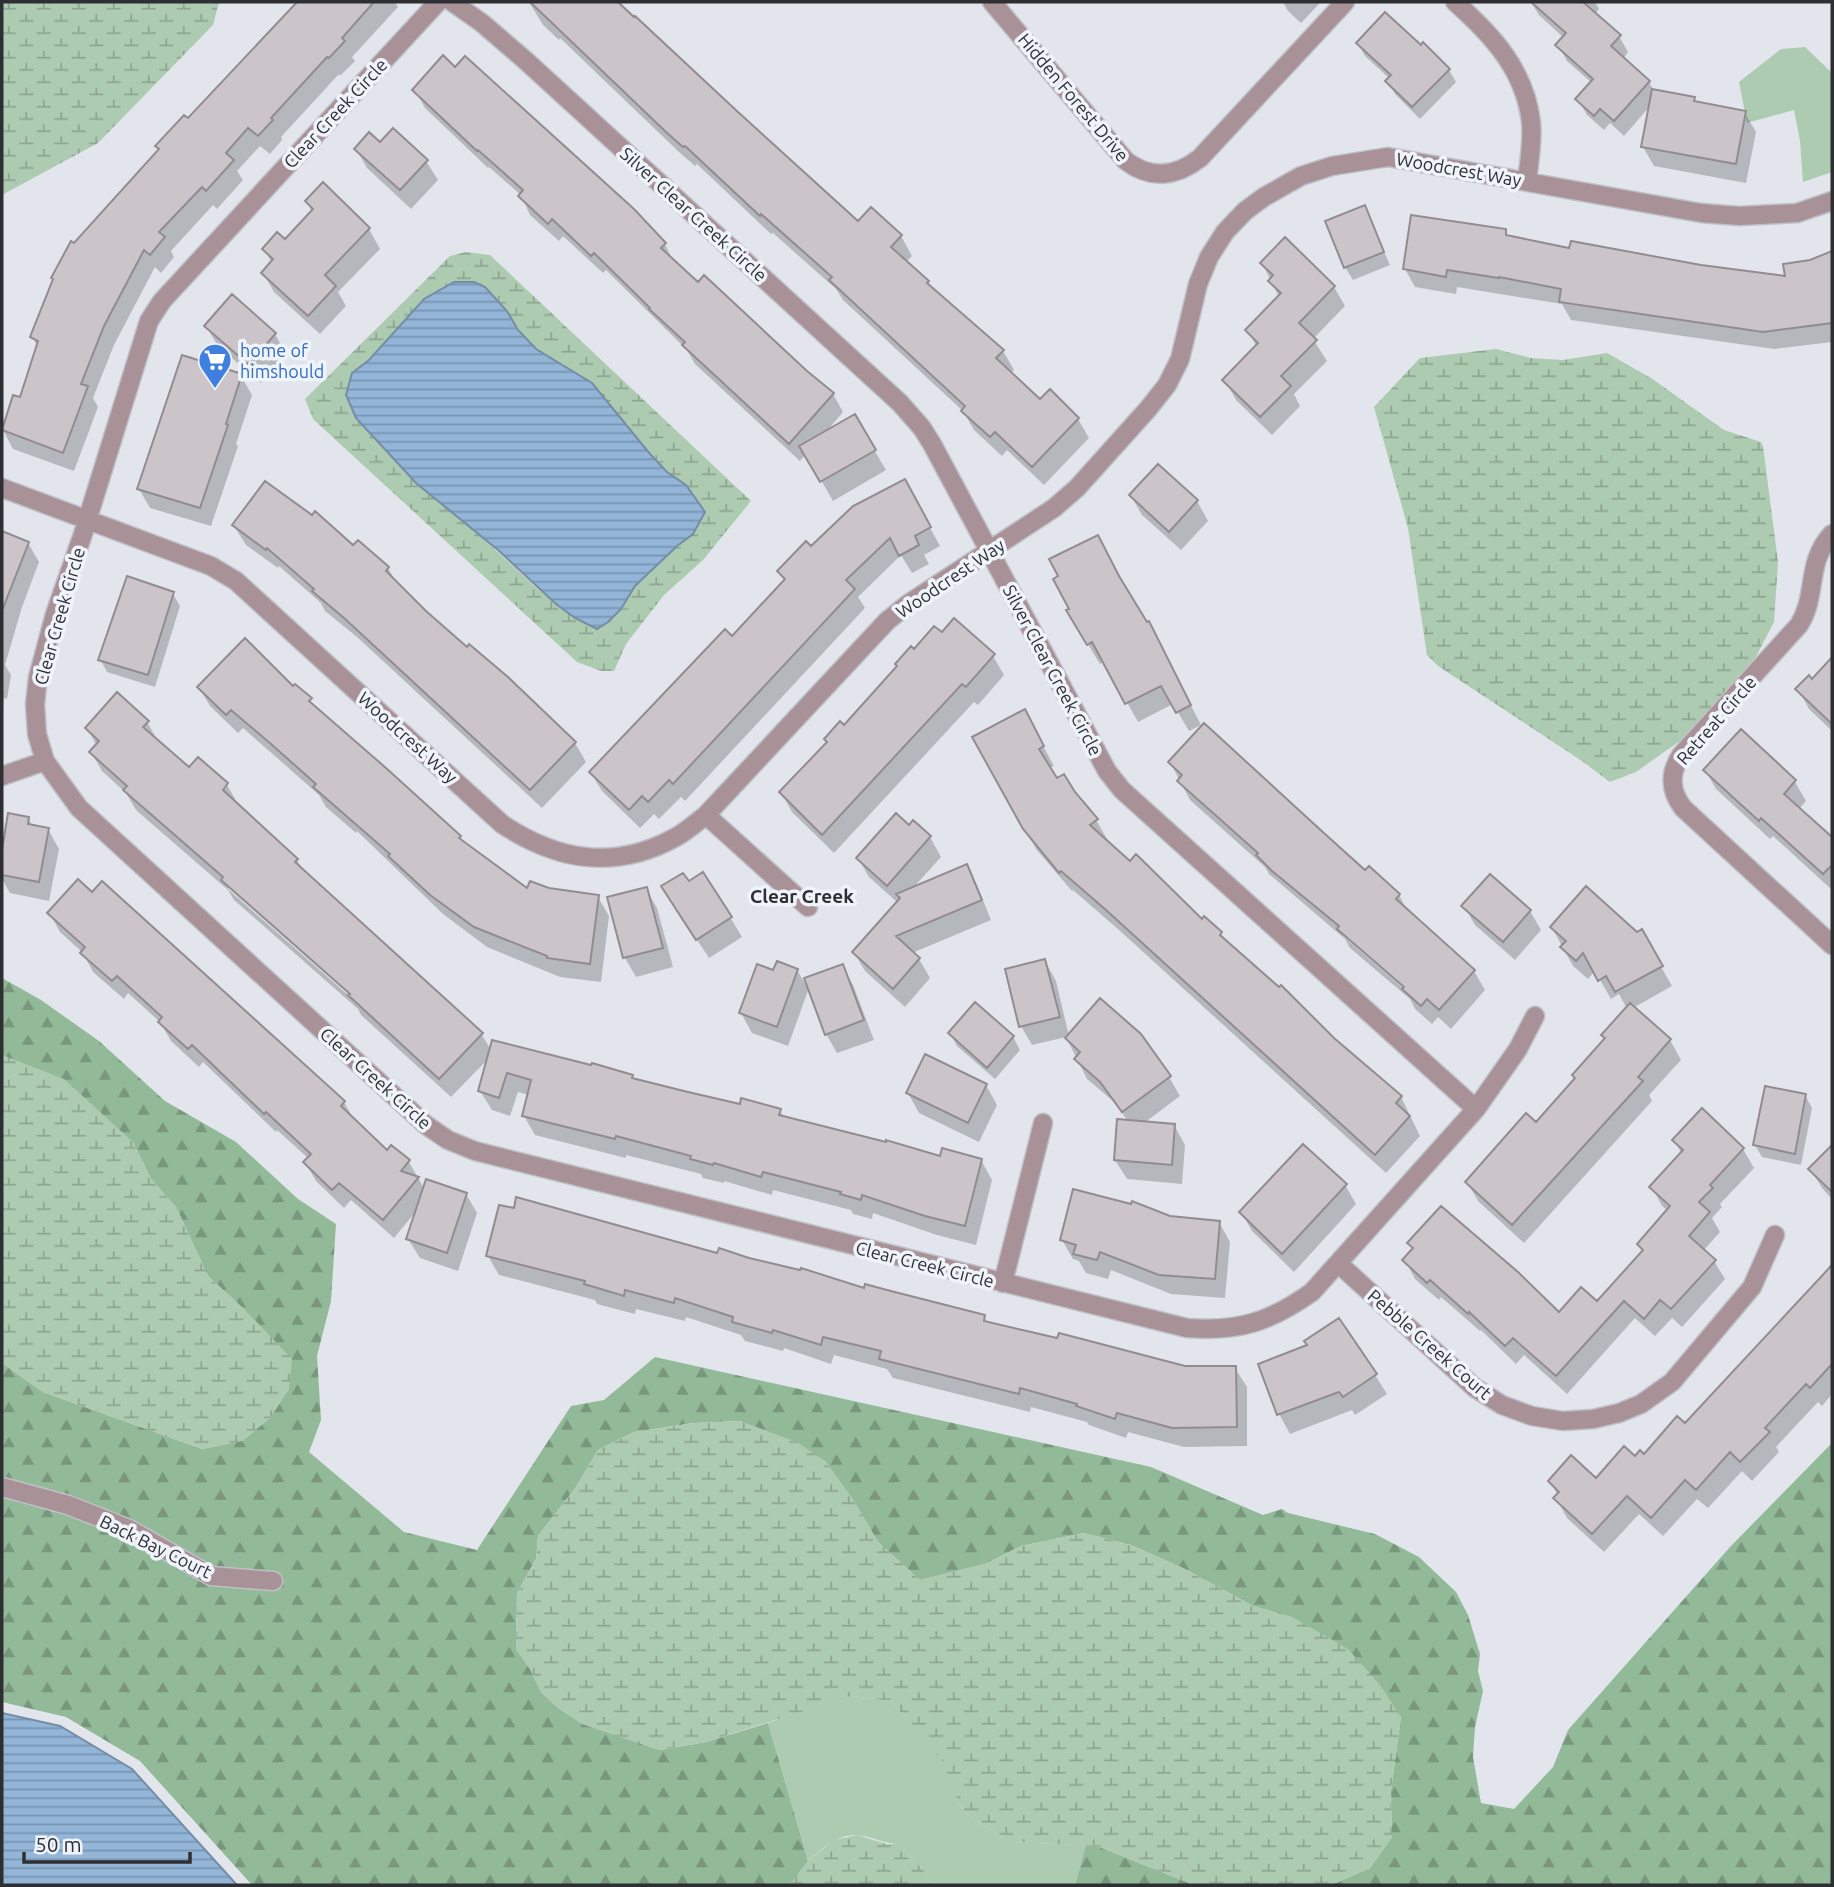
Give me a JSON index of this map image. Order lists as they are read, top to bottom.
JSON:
{
  "streets": {
    "street": [
      "Hidden Forest Drive",
      "Clear Creek Circle",
      "Woodcrest Way",
      "Silver Clear Creek Circle",
      "Retreat Circle",
      "Pebble Creek Court",
      "Back Bay Court"
    ]
  },
  "crossings": [
    ["Clear Creek Circle", "Woodcrest Way"],
    ["Clear Creek Circle", "Silver Clear Creek Circle"],
    ["Clear Creek Circle", "Pebble Creek Court"],
    ["Woodcrest Way", "Silver Clear Creek Circle"]
  ],
  "districts": ["Clear Creek"],
  "places": {
    "supermarket": ["home of himshould"]
  },
  "scale_bar": "50 m"
}
